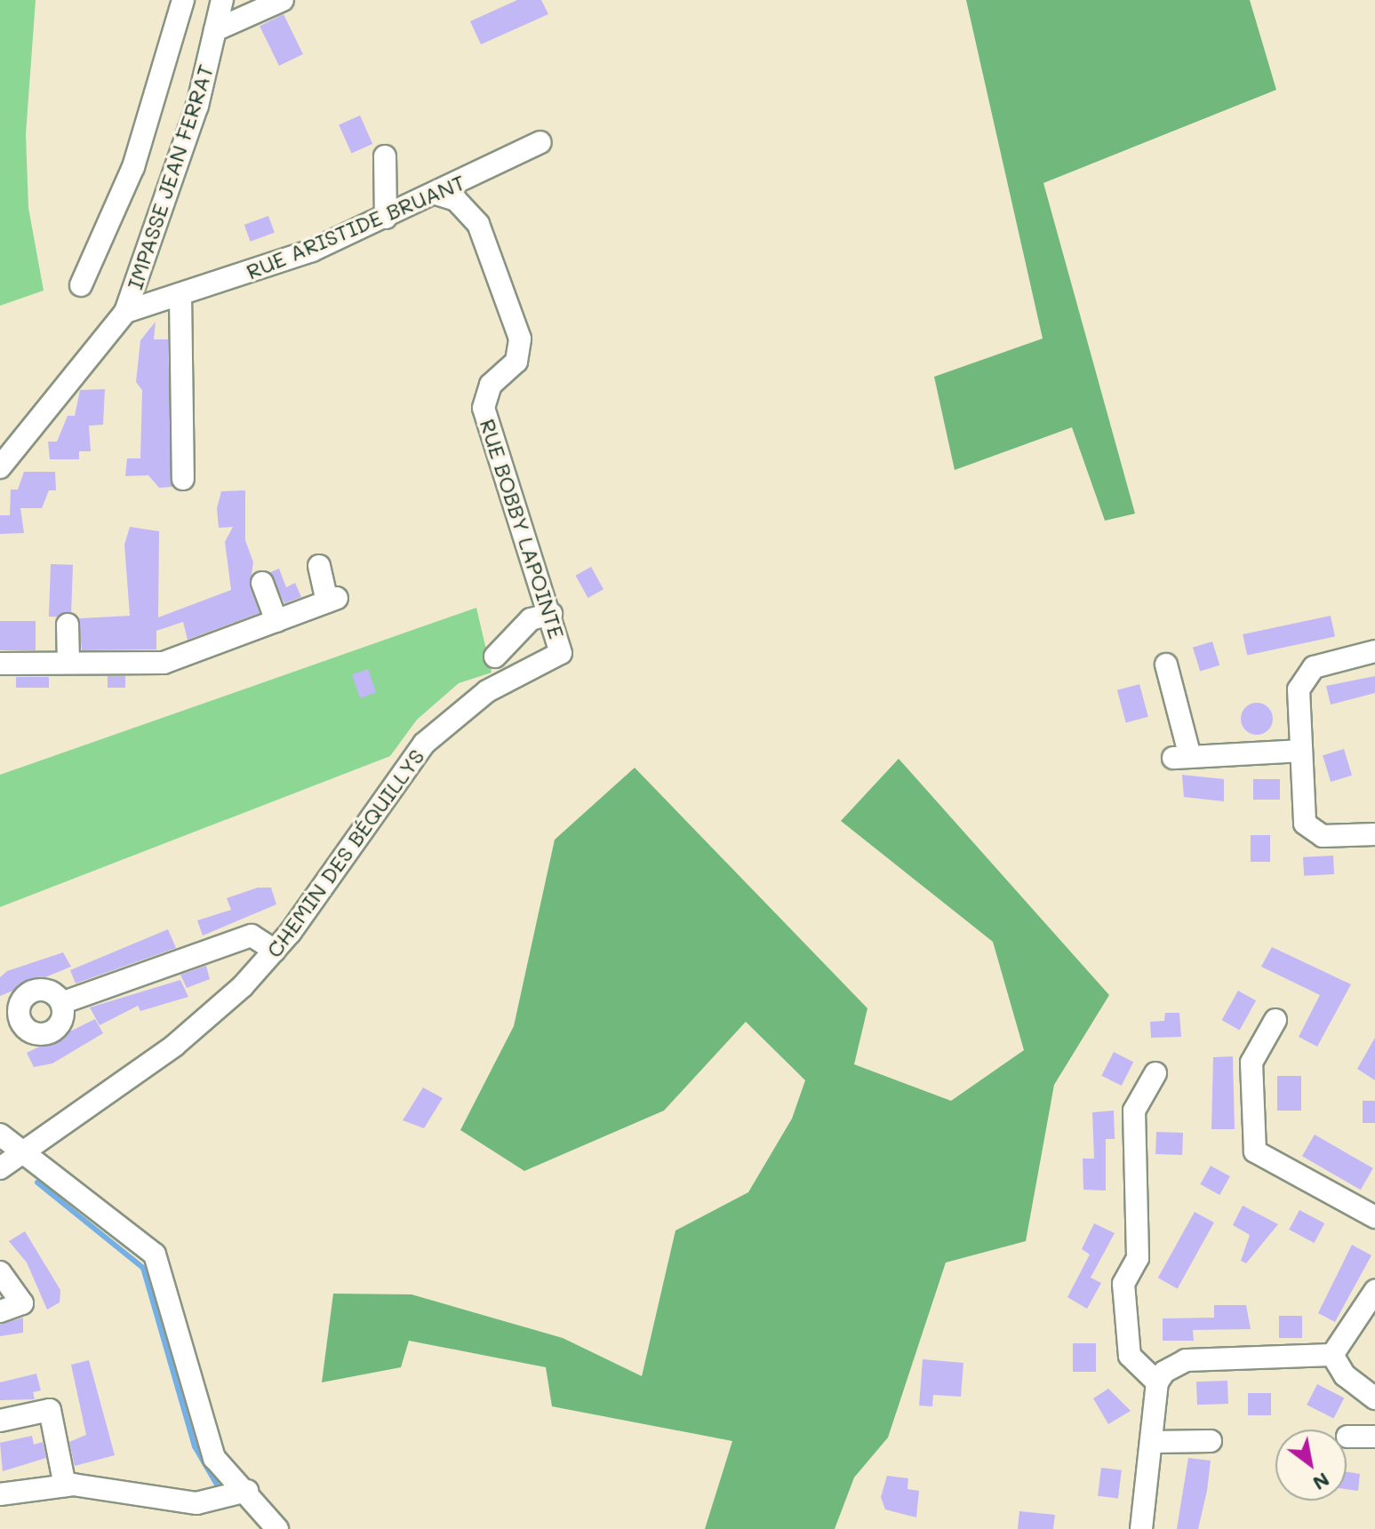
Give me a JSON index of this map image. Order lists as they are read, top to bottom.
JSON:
{
  "streets": {
    "street": [
      "IMPASSE JEAN FERRAT",
      "RUE ARISTIDE BRUANT",
      "RUE BOBBY LAPOINTE",
      "CHEMIN DES BÉQUILLYS"
    ]
  },
  "crossings": [
    ["IMPASSE JEAN FERRAT", "RUE ARISTIDE BRUANT"],
    ["RUE ARISTIDE BRUANT", "RUE BOBBY LAPOINTE"],
    ["RUE BOBBY LAPOINTE", "CHEMIN DES BÉQUILLYS"]
  ],
  "north": "bottom right"
}
